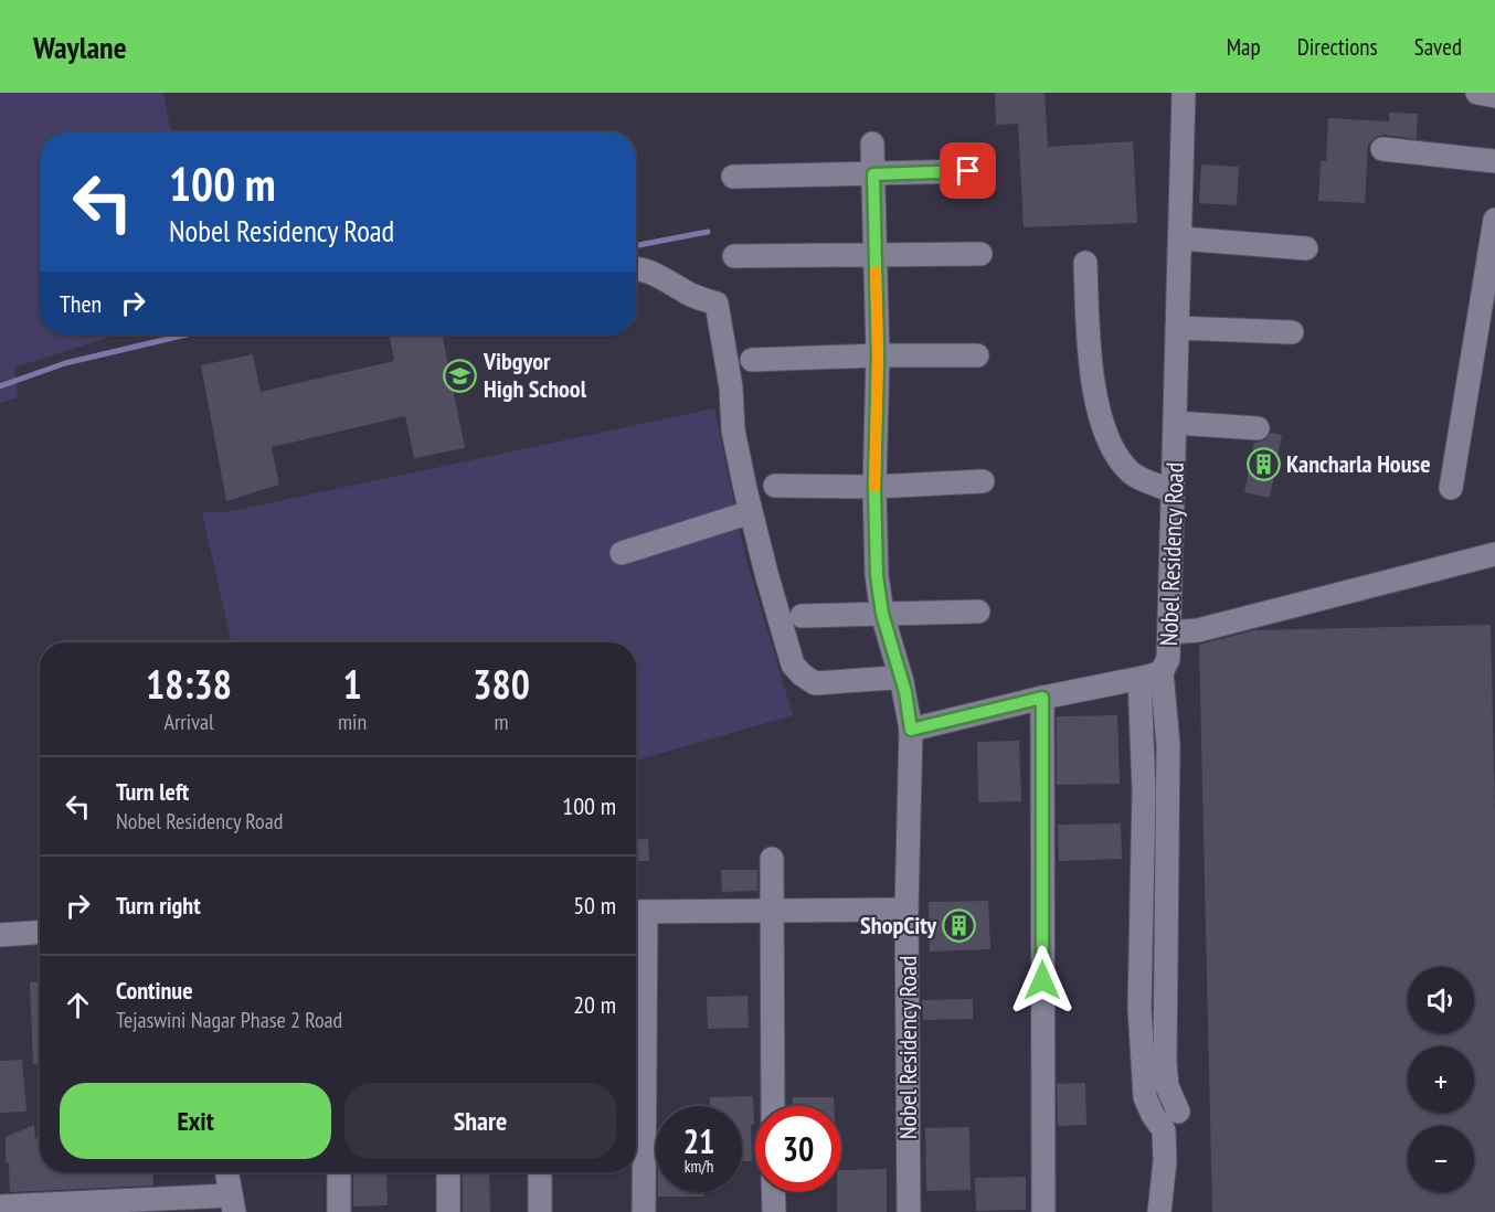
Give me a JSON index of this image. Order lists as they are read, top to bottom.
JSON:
{
  "streets": {
    "street": ["Nobel Residency Road"]
  },
  "places": {
    "school or university": ["Vibgyor High School"],
    "building": ["Kancharla House", "ShopCity"]
  },
  "page": {
    "header": "Waylane",
    "nav": ["Map", "Directions", "Saved"],
    "turn": ["100 m", "Nobel Residency Road"],
    "then": "Then",
    "eta": [
      "18:38",
      "Arrival",
      "1",
      "min",
      "380",
      "m"
    ],
    "list": [
      {
        "name": "Turn left",
        "note": "Nobel Residency Road",
        "value": "100 m"
      },
      {
        "name": "Turn right",
        "value": "50 m"
      },
      {
        "name": "Continue",
        "note": "Tejaswini Nagar Phase 2 Road",
        "value": "20 m"
      }
    ],
    "map_buttons": ["+", "−"],
    "buttons": ["Exit", "Share"],
    "speed": "21 km/h",
    "limit": "30"
  }
}
